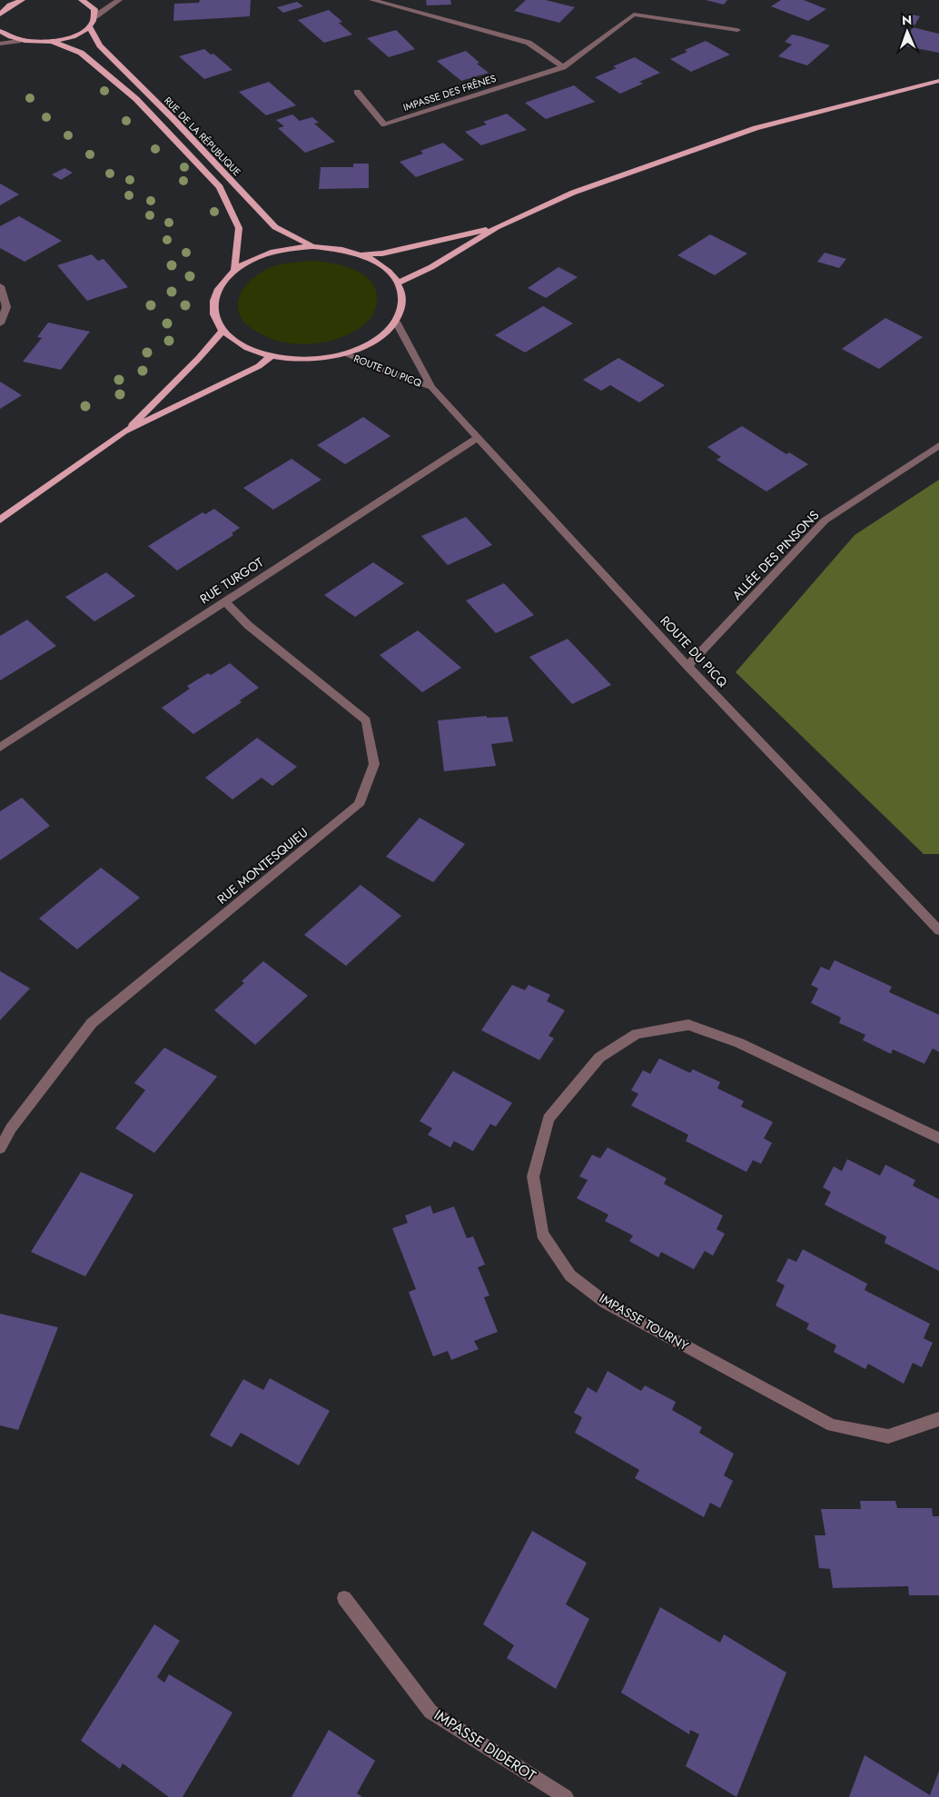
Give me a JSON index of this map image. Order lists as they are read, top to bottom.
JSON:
{
  "streets": {
    "main road": ["RUE DE LA RÉPUBLIQUE"],
    "street": [
      "IMPASSE DES FRÊNES",
      "ROUTE DU PICQ",
      "ALLÉE DES PINSONS",
      "RUE TURGOT",
      "RUE MONTESQUIEU",
      "IMPASSE TOURNY",
      "IMPASSE DIDEROT"
    ]
  },
  "crossings": [
    ["RUE DE LA RÉPUBLIQUE", "ROUTE DU PICQ"],
    ["ROUTE DU PICQ", "ALLÉE DES PINSONS"],
    ["ROUTE DU PICQ", "RUE TURGOT"],
    ["RUE TURGOT", "RUE MONTESQUIEU"]
  ],
  "north": "top"
}
